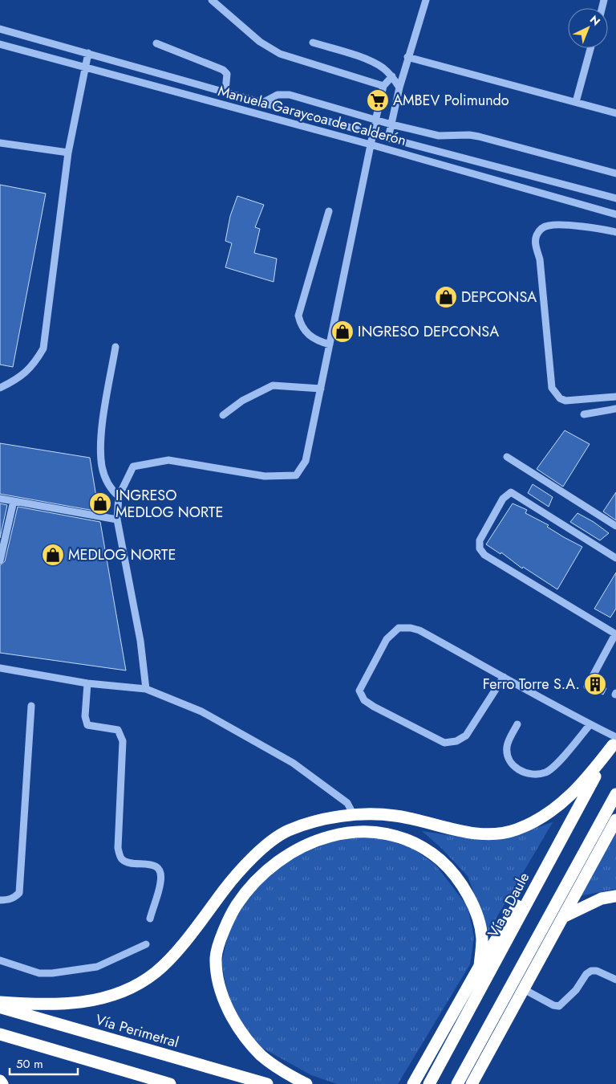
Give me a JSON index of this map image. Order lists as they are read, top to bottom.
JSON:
{
  "streets": {
    "highway": ["Vía a Daule", "Vía Perimetral"],
    "street": ["Manuela Garaycoa de Calderón"]
  },
  "places": {
    "supermarket": ["AMBEV Polimundo"],
    "shop": [
      "DEPCONSA",
      "INGRESO DEPCONSA",
      "INGRESO MEDLOG NORTE",
      "MEDLOG NORTE"
    ],
    "building": ["Ferro Torre S.A."]
  },
  "scale_bar": "50 m",
  "north": "top right"
}
